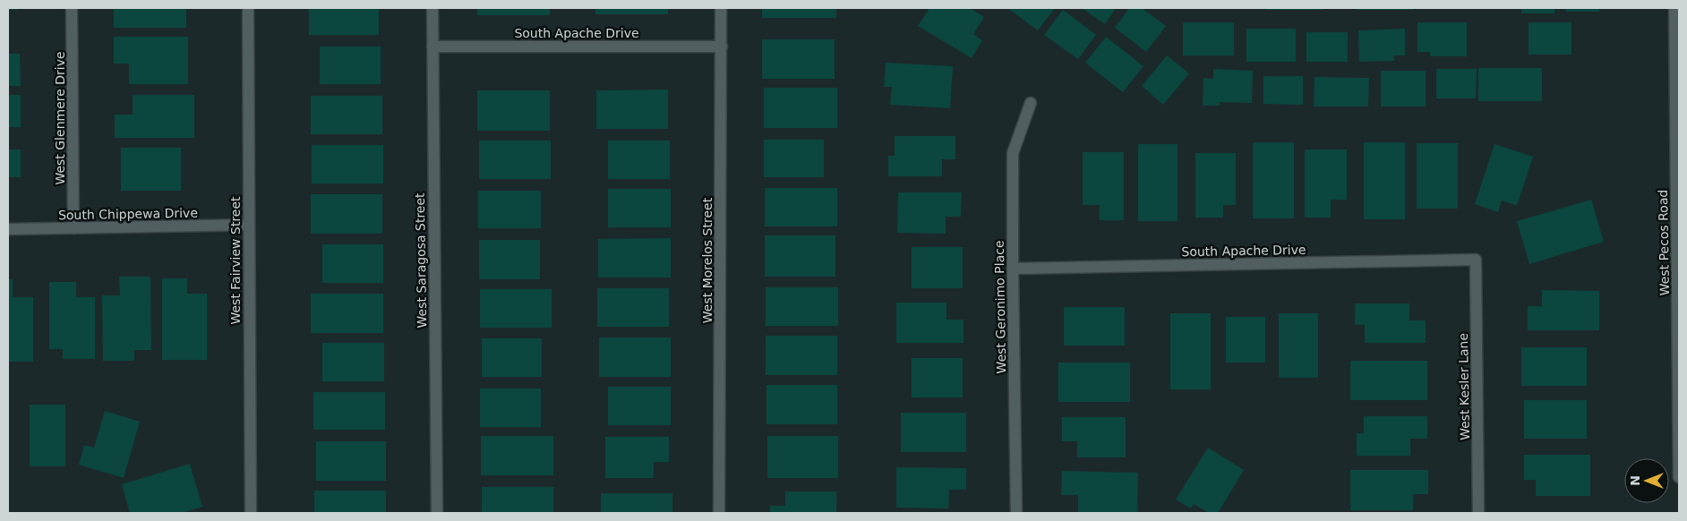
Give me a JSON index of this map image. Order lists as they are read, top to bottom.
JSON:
{
  "streets": {
    "street": [
      "South Apache Drive",
      "West Glenmere Drive",
      "South Chippewa Drive",
      "West Pecos Road",
      "West Fairview Street",
      "West Saragosa Street",
      "West Morelos Street",
      "West Geronimo Place",
      "West Kesler Lane"
    ]
  },
  "crossings": [
    ["South Apache Drive", "West Saragosa Street"],
    ["South Apache Drive", "West Morelos Street"],
    ["South Apache Drive", "West Geronimo Place"],
    ["South Apache Drive", "West Kesler Lane"],
    ["West Glenmere Drive", "South Chippewa Drive"],
    ["South Chippewa Drive", "West Fairview Street"]
  ],
  "north": "left"
}
